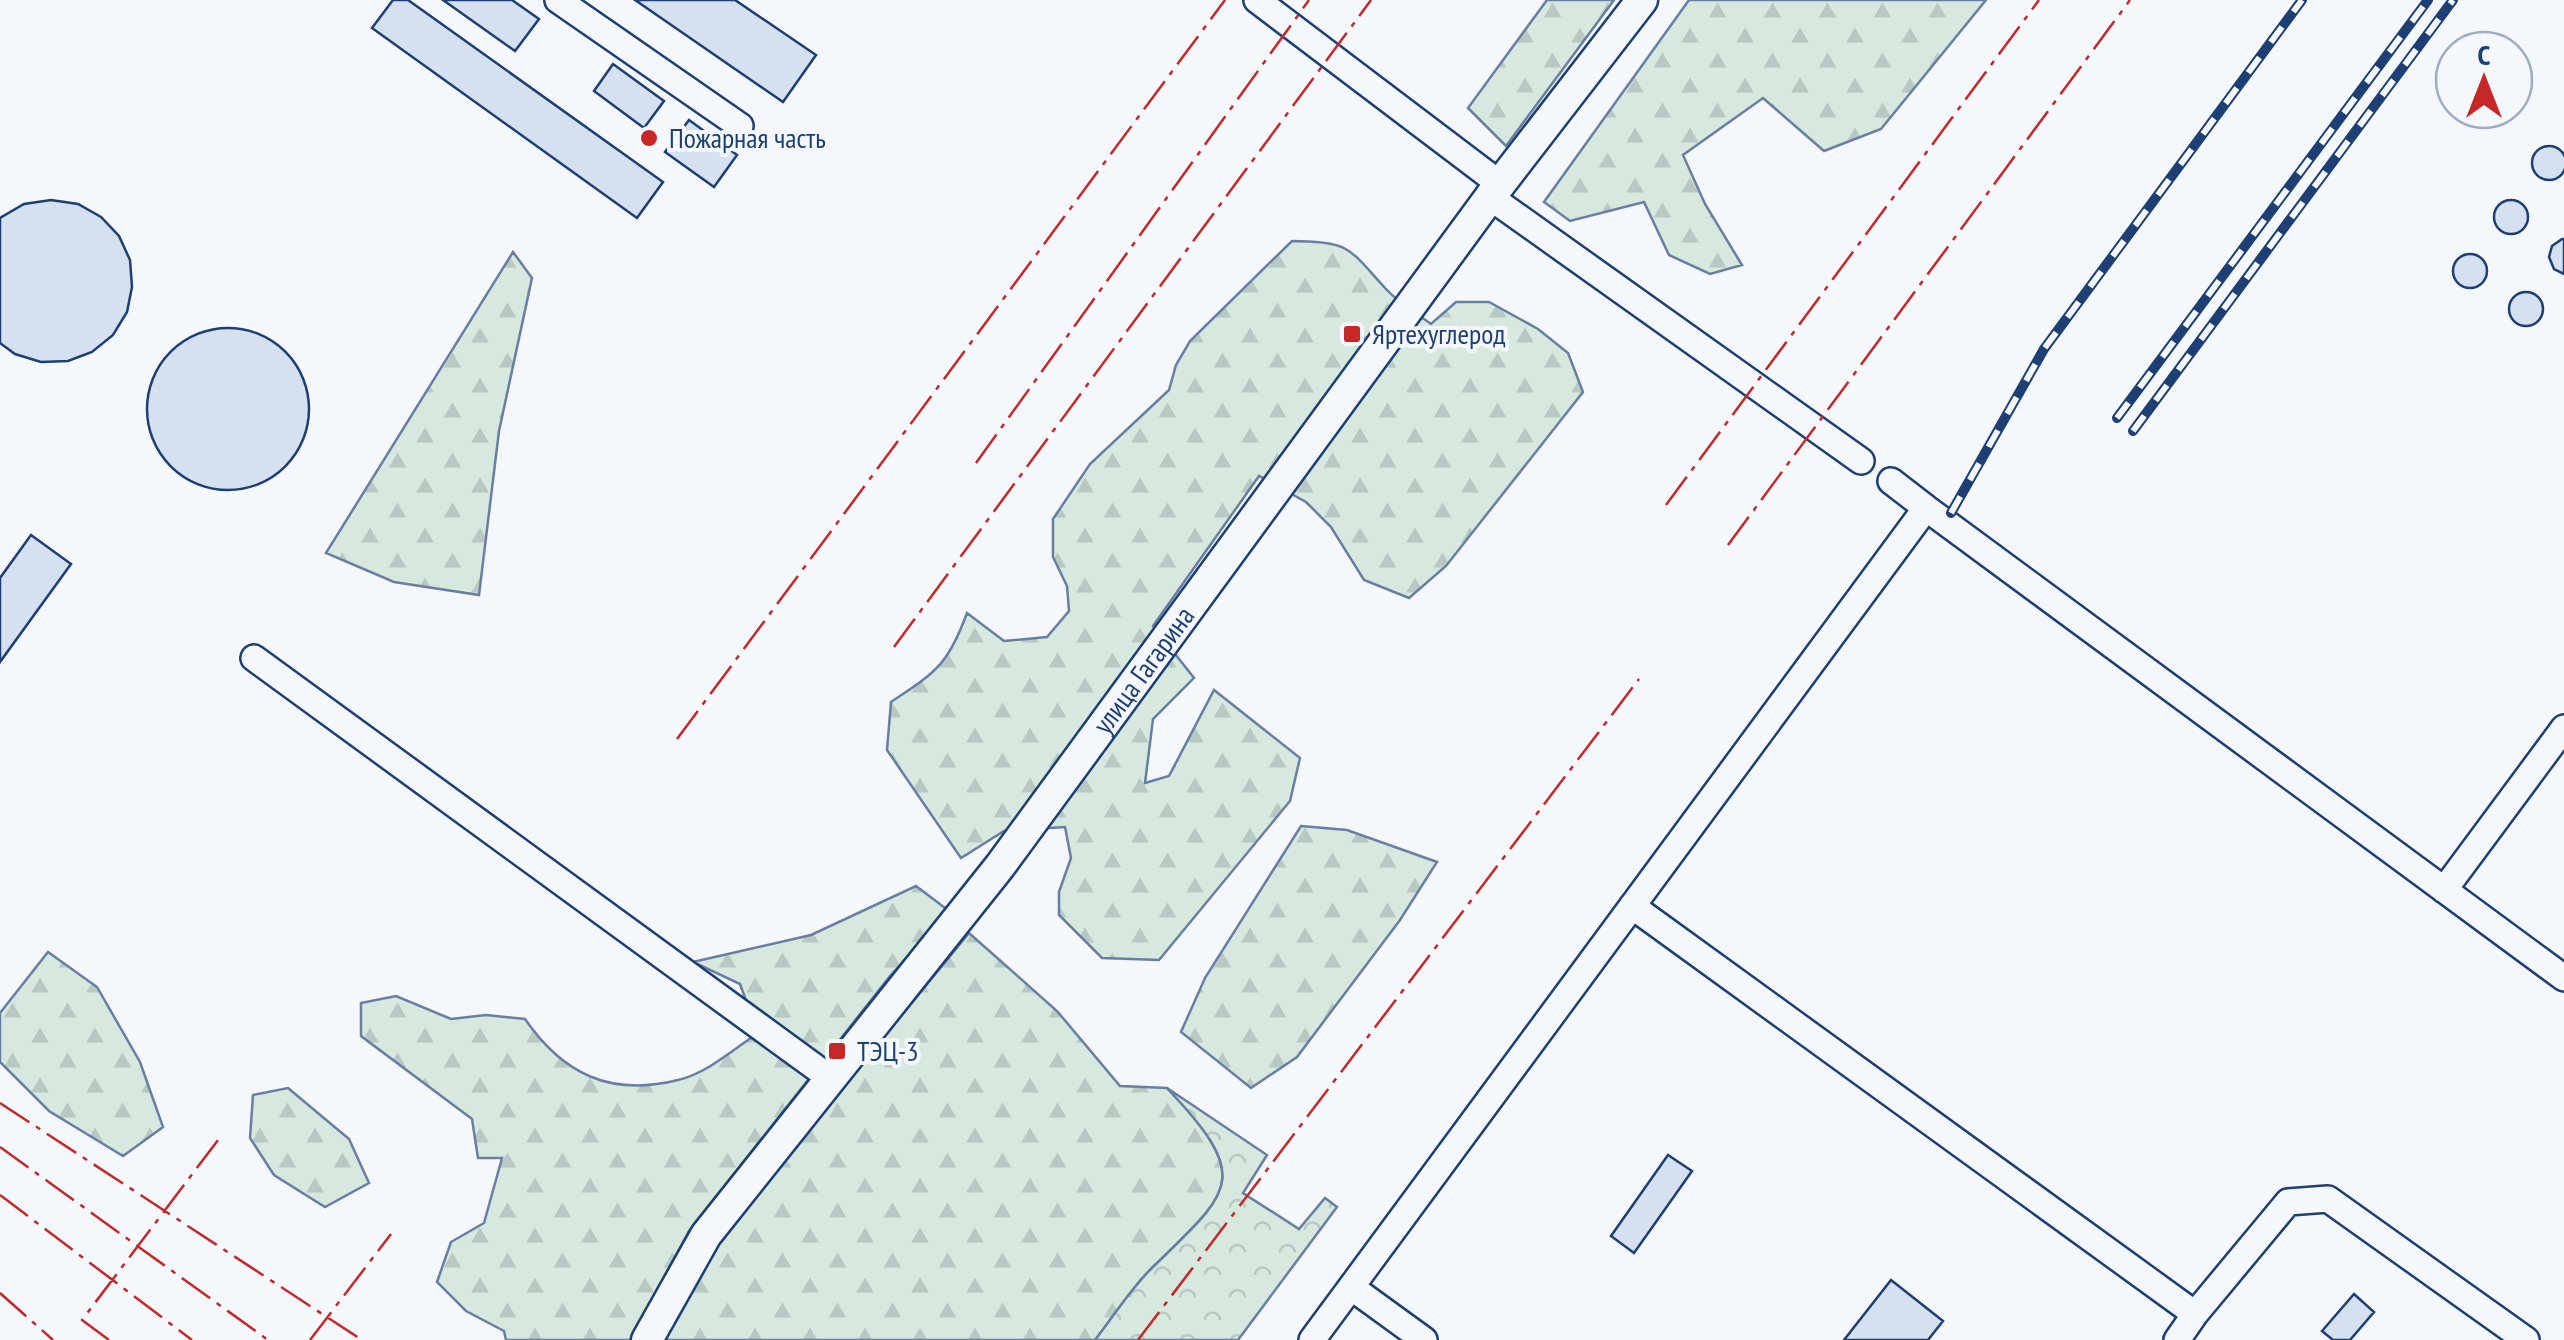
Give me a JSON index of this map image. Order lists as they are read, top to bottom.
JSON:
{
  "streets": {
    "main road": ["улица Гагарина"]
  },
  "places": {
    "other": ["Пожарная часть"],
    "transit": ["Яртехуглерод", "ТЭЦ-3"]
  },
  "north": "top"
}
